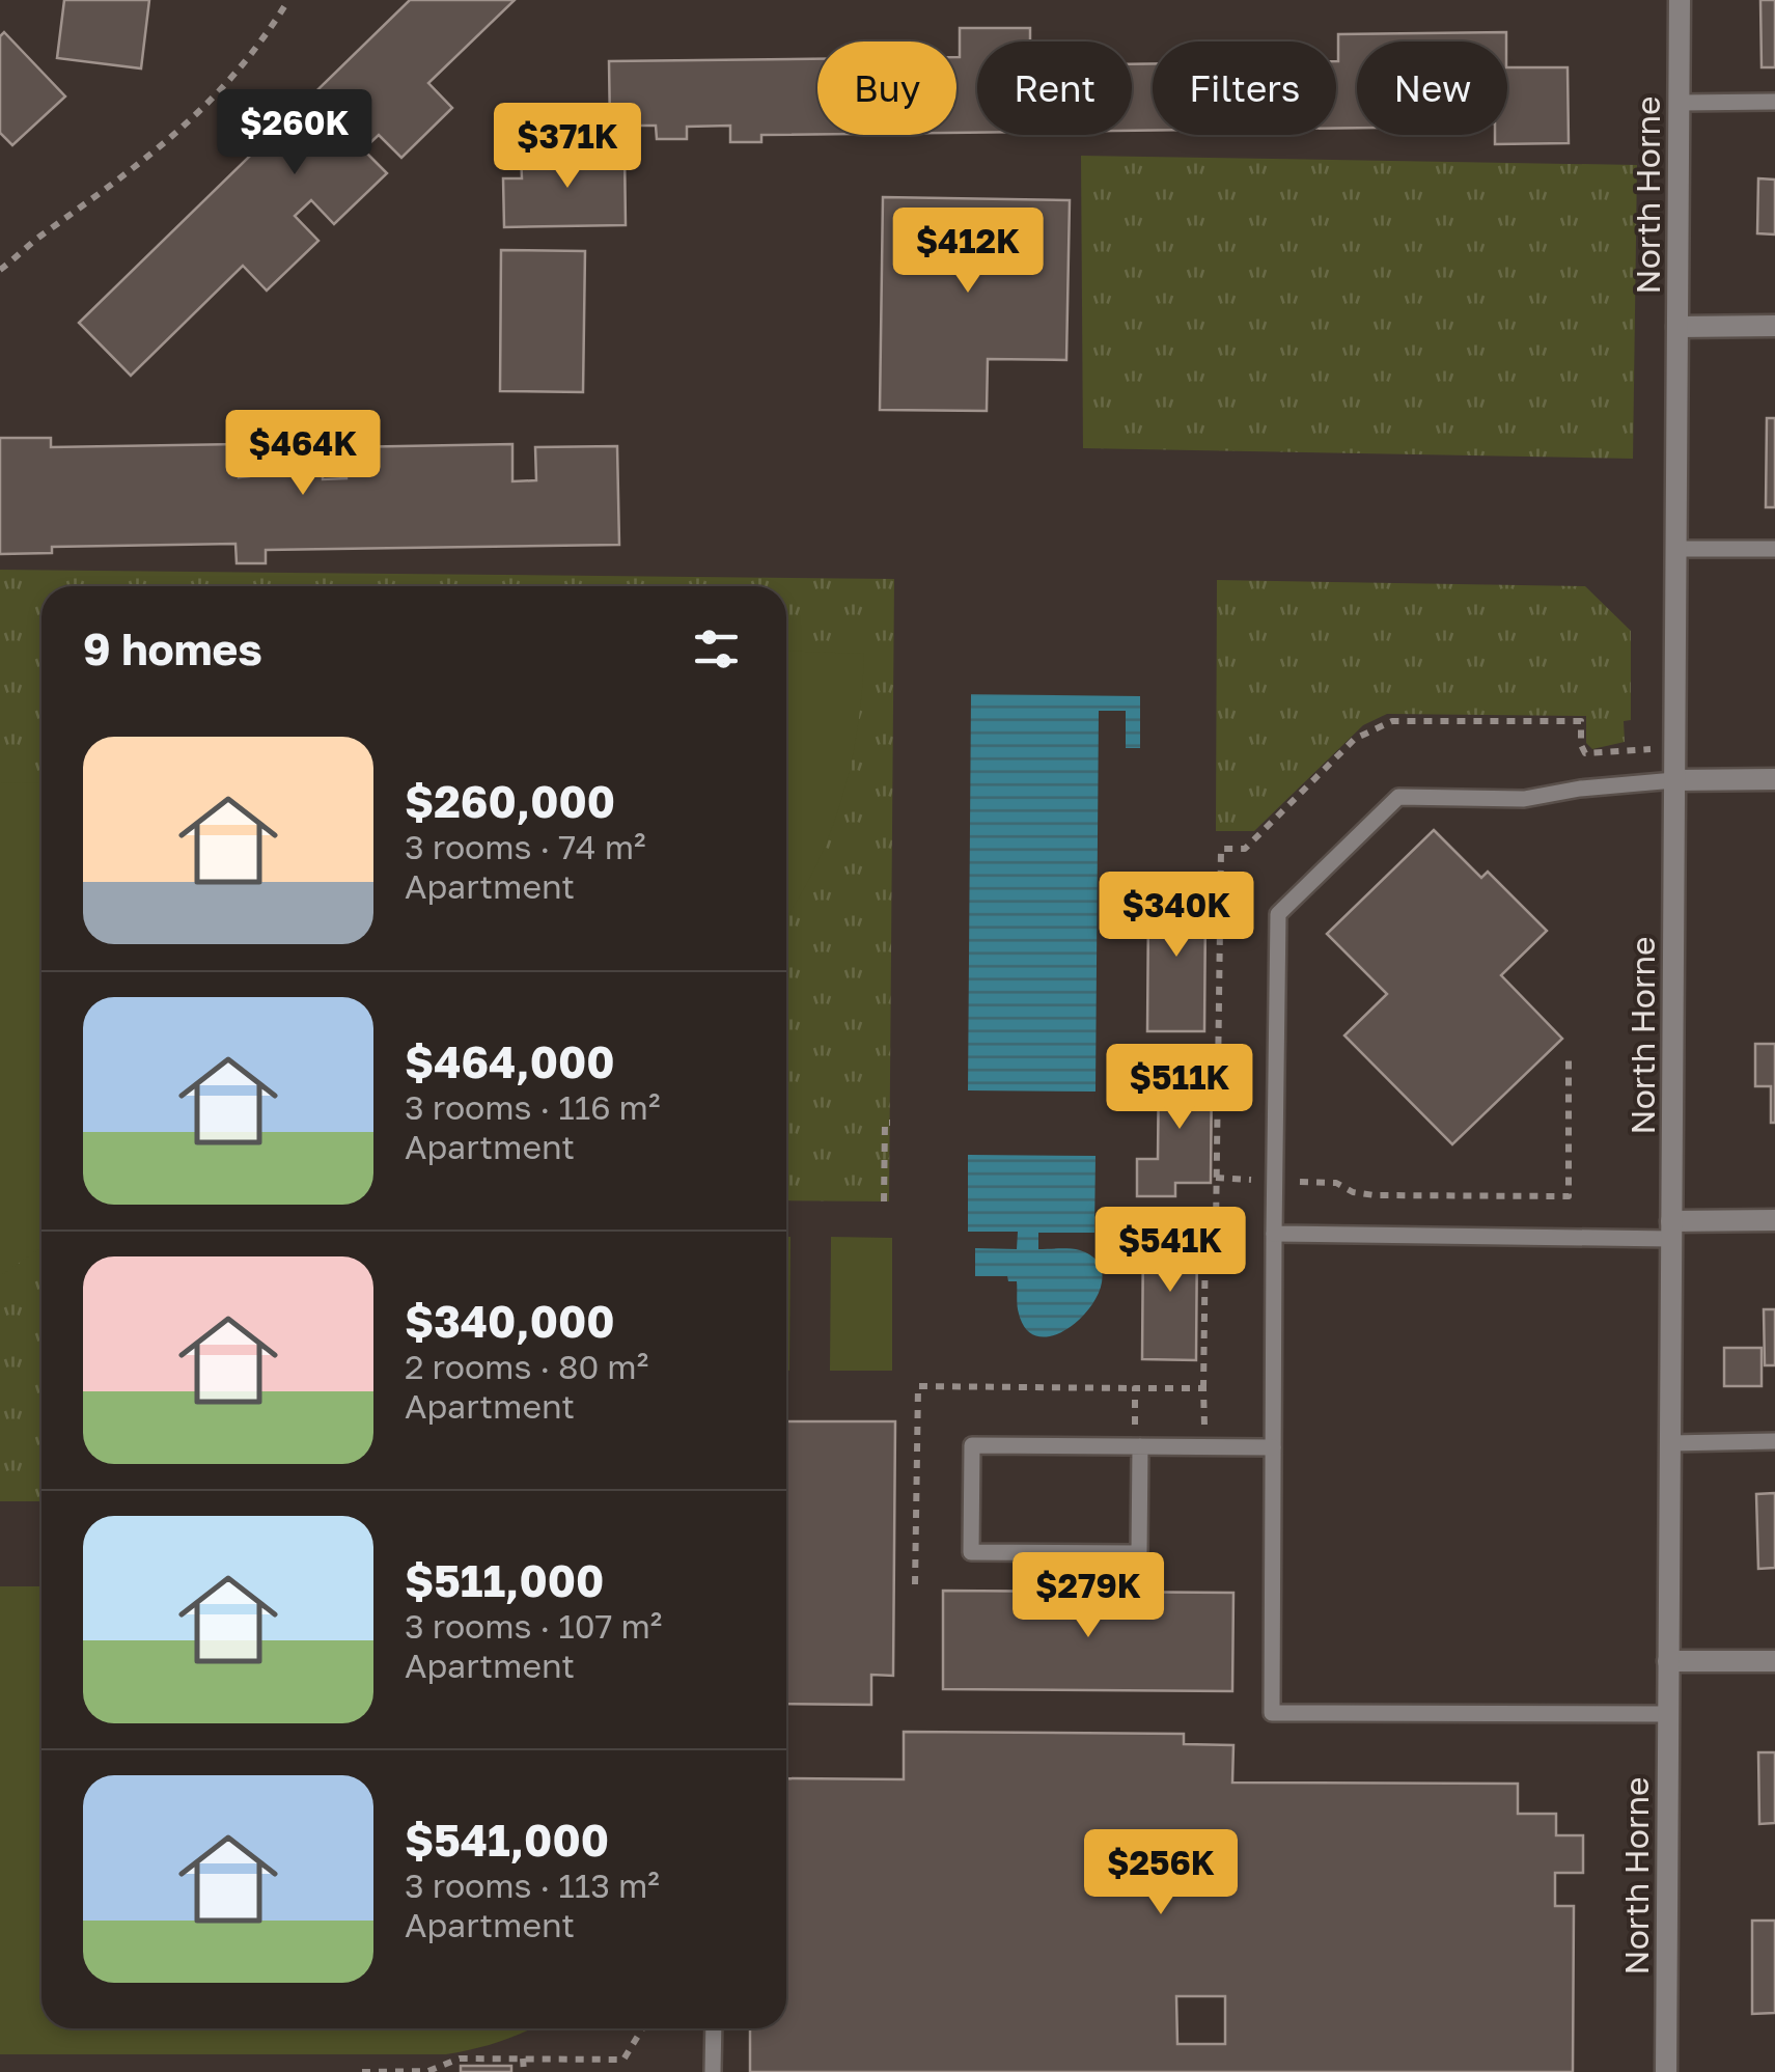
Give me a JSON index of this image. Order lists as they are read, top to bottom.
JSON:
{
  "streets": {
    "street": ["North Horne"]
  },
  "page": {
    "chip": [
      "Buy",
      "Rent",
      "Filters",
      "New"
    ],
    "price": [
      "$260K",
      "$371K",
      "$412K",
      "$464K",
      "$340K",
      "$511K",
      "$541K",
      "$279K",
      "$256K"
    ],
    "heading": "9 homes",
    "list": [
      {
        "name": "$260,000",
        "note": "3 rooms · 74 m² · Apartment"
      },
      {
        "name": "$464,000",
        "note": "3 rooms · 116 m² · Apartment"
      },
      {
        "name": "$340,000",
        "note": "2 rooms · 80 m² · Apartment"
      },
      {
        "name": "$511,000",
        "note": "3 rooms · 107 m² · Apartment"
      },
      {
        "name": "$541,000",
        "note": "3 rooms · 113 m² · Apartment"
      }
    ]
  }
}
